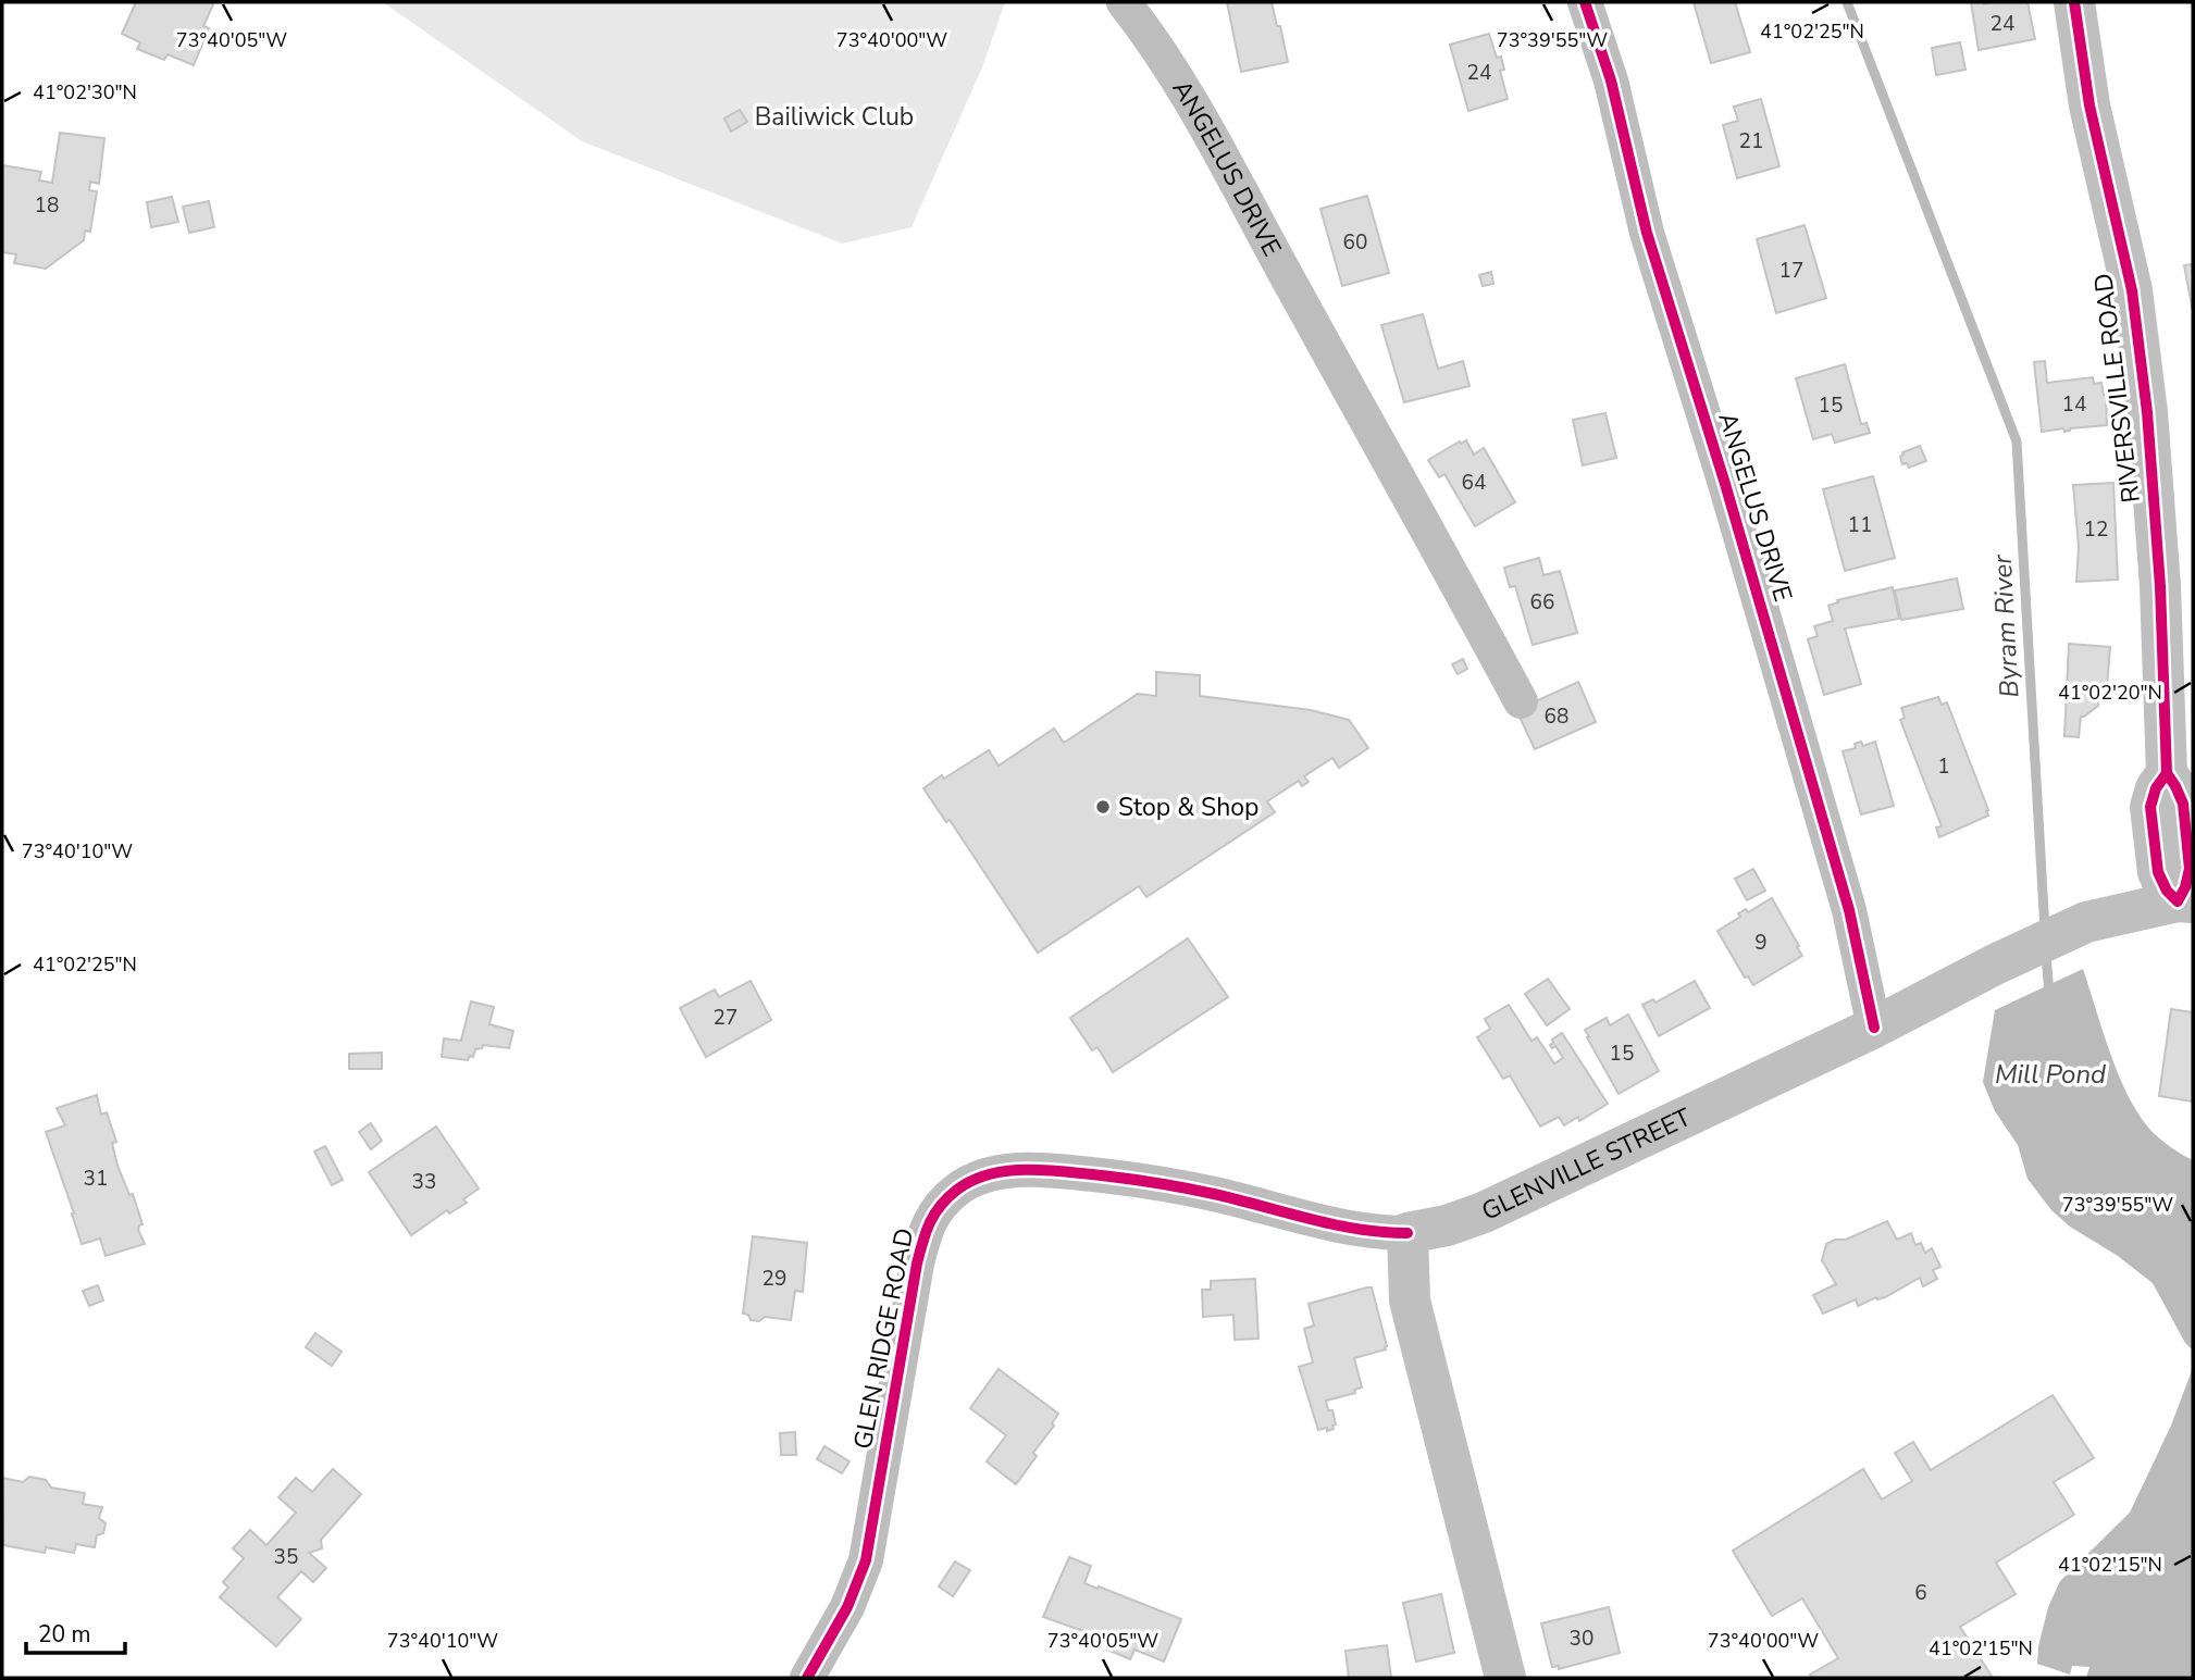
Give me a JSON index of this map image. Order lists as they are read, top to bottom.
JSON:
{
  "streets": {
    "main road": ["RIVERSVILLE ROAD", "GLENVILLE STREET"],
    "street": ["ANGELUS DRIVE", "GLEN RIDGE ROAD"]
  },
  "crossings": [
    ["ANGELUS DRIVE", "GLENVILLE STREET"],
    ["RIVERSVILLE ROAD", "GLENVILLE STREET"],
    ["GLENVILLE STREET", "GLEN RIDGE ROAD"]
  ],
  "water": ["Byram River", "Mill Pond"],
  "parks": ["Bailiwick Club"],
  "places": ["Stop & Shop"],
  "house_numbers": [
    "24",
    "24",
    "21",
    "18",
    "60",
    "17",
    "14",
    "15",
    "64",
    "11",
    "12",
    "66",
    "68",
    "1",
    "9",
    "27",
    "15",
    "31",
    "33",
    "29",
    "35",
    "6",
    "30"
  ],
  "scale_bar": "20 m",
  "coordinates": [
    "41°02'25\"N",
    "73°40'05\"W",
    "73°40'00\"W",
    "73°39'55\"W",
    "41°02'30\"N",
    "41°02'20\"N",
    "73°40'10\"W",
    "41°02'15\"N"
  ]
}
